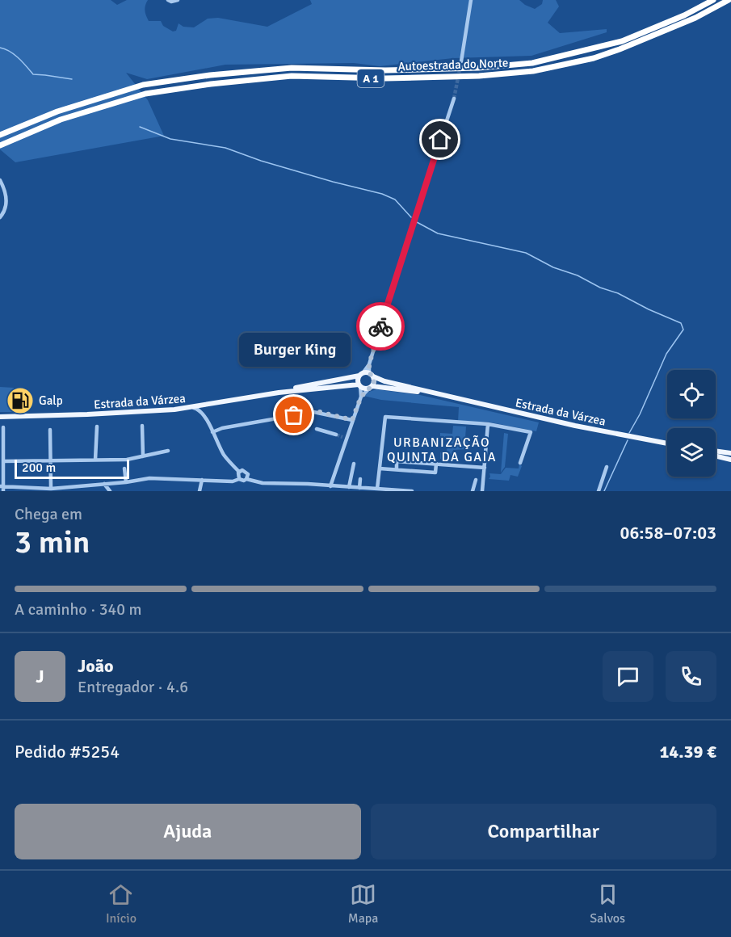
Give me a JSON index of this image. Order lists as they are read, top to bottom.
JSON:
{
  "streets": {
    "highway": ["Autoestrada do Norte", "A 1"],
    "main road": ["Estrada da Várzea"]
  },
  "districts": ["URBANIZAÇÃO QUINTA DA GAIA"],
  "places": {
    "fuel station": ["Galp"],
    "other": ["Burger King"]
  },
  "scale_bar": "200 m",
  "page": {
    "bubble": "Burger King",
    "scale": "200 m",
    "heading": ["3 min", "Chega em", "06:58–07:03"],
    "panel": [
      "João",
      "Entregador · 4.6",
      "Pedido #5254",
      "14.39 €"
    ],
    "bar": "A caminho · 340 m",
    "round": "J",
    "buttons": ["Ajuda", "Compartilhar"],
    "tabs": ["Início", "Mapa", "Salvos"]
  }
}
